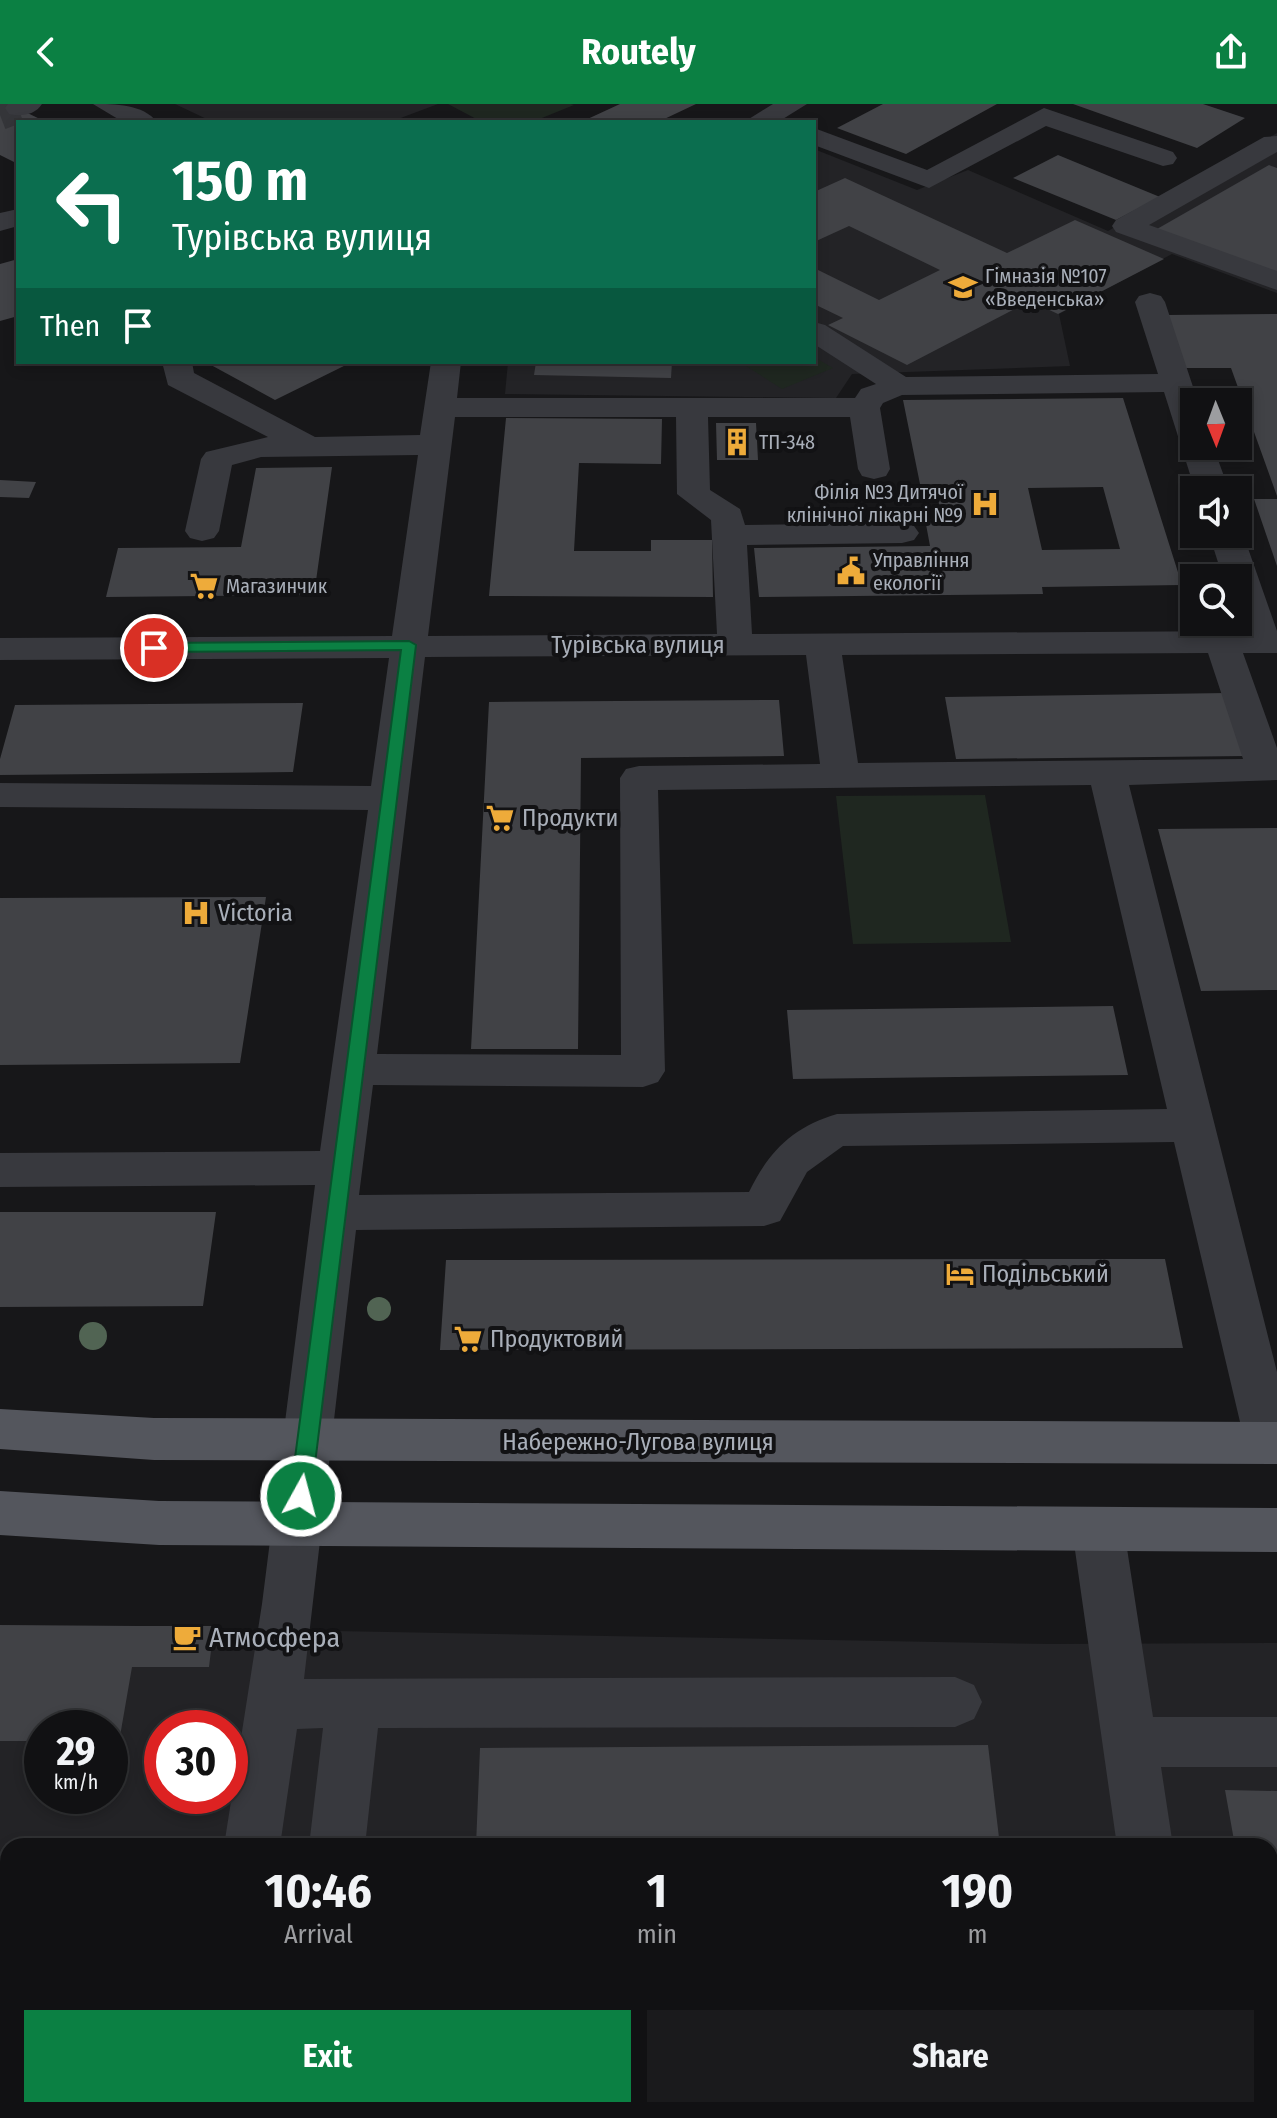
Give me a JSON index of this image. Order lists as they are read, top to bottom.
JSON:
{
  "streets": {
    "main road": ["Набережно-Лугова вулиця"],
    "street": ["Турівська вулиця"]
  },
  "places": {
    "school or university": ["Гімназія №107 «Введенська»"],
    "building": ["ТП-348"],
    "hospital": ["Філія №3 Дитячої клінічної лікарні №9", "Victoria"],
    "public building": ["Управління екології"],
    "supermarket": ["Магазинчик", "Продукти", "Продуктовий"],
    "hotel": ["Подільський"],
    "cafe": ["Атмосфера"]
  },
  "north": "bottom",
  "page": {
    "header": "Routely",
    "turn": ["150 m", "Турівська вулиця"],
    "then": "Then",
    "speed": "29 km/h",
    "limit": "30",
    "eta": [
      "10:46",
      "Arrival",
      "1",
      "min",
      "190",
      "m"
    ],
    "buttons": ["Exit", "Share"]
  }
}
